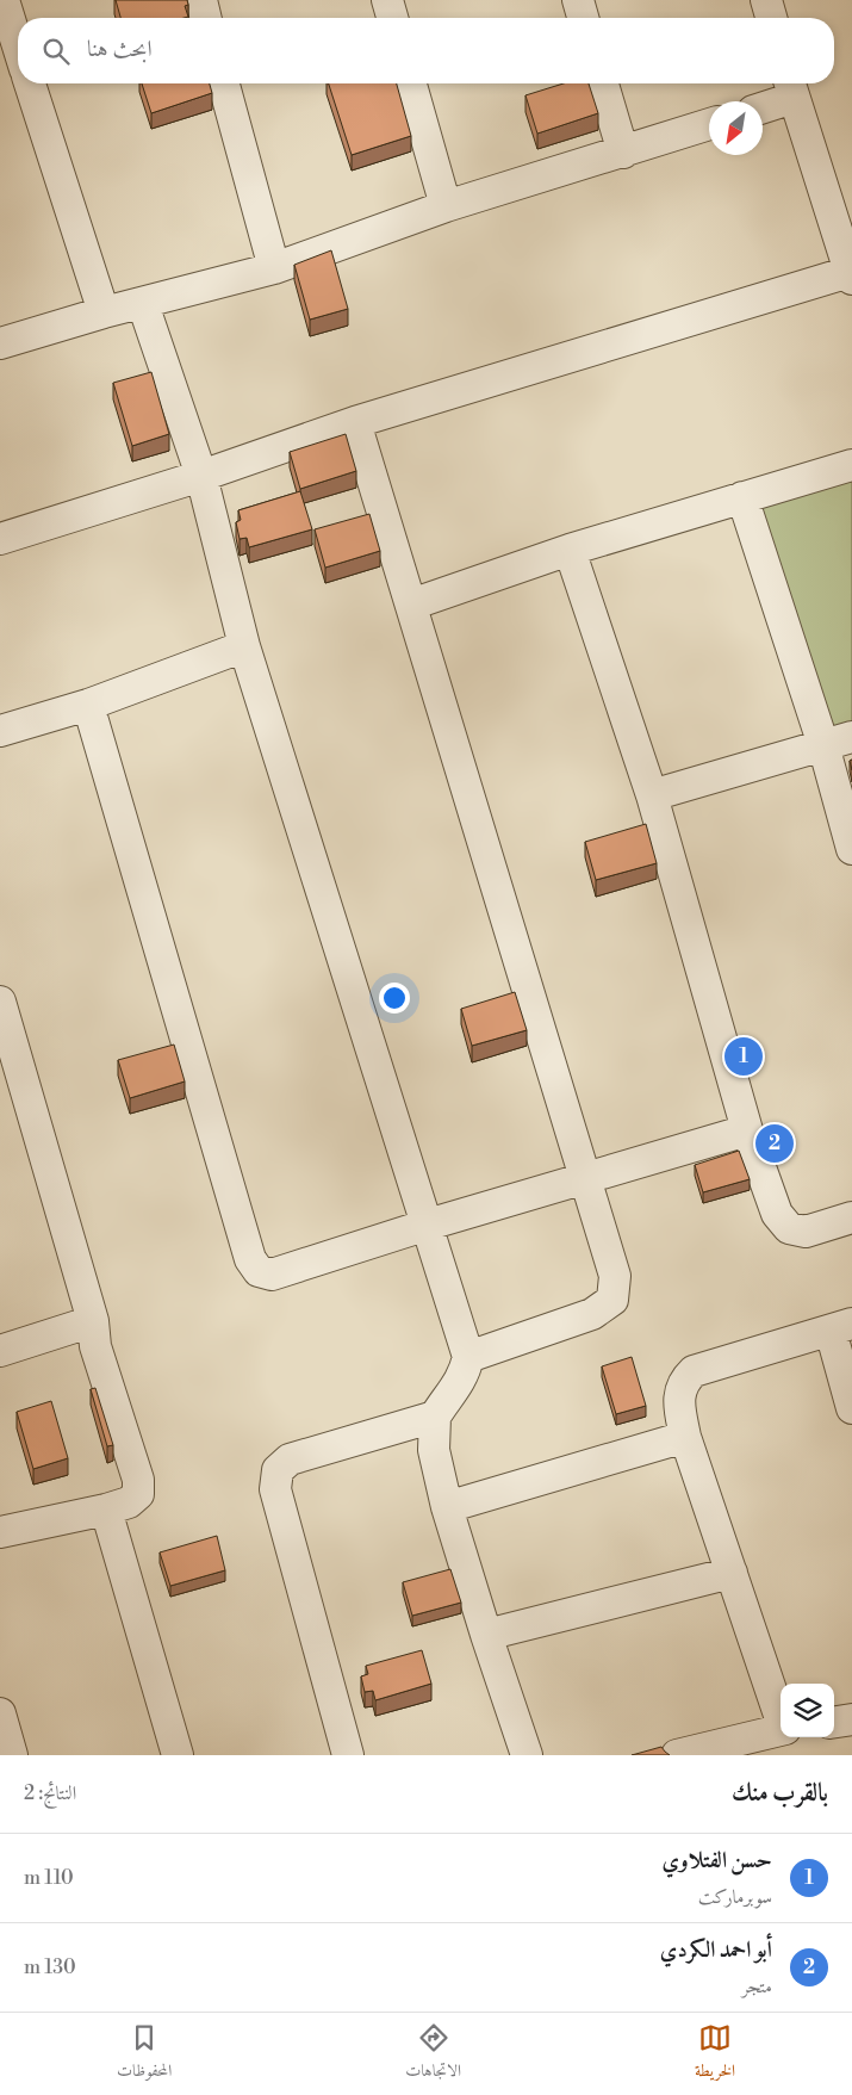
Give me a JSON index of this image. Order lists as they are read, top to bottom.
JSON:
{
  "north": "bottom left",
  "page": {
    "search": "ابحث هنا",
    "pins": ["1", "2"],
    "heading": ["بالقرب منك", "النتائج: 2"],
    "list": [
      {
        "mark": "1",
        "name": "حسن الفتلاوي",
        "note": "سوبرماركت",
        "value": "110 m"
      },
      {
        "mark": "2",
        "name": "أبو احمد الكردي",
        "note": "متجر",
        "value": "130 m"
      }
    ],
    "nav": ["الخريطة", "الاتجاهات", "المحفوظات"]
  }
}
